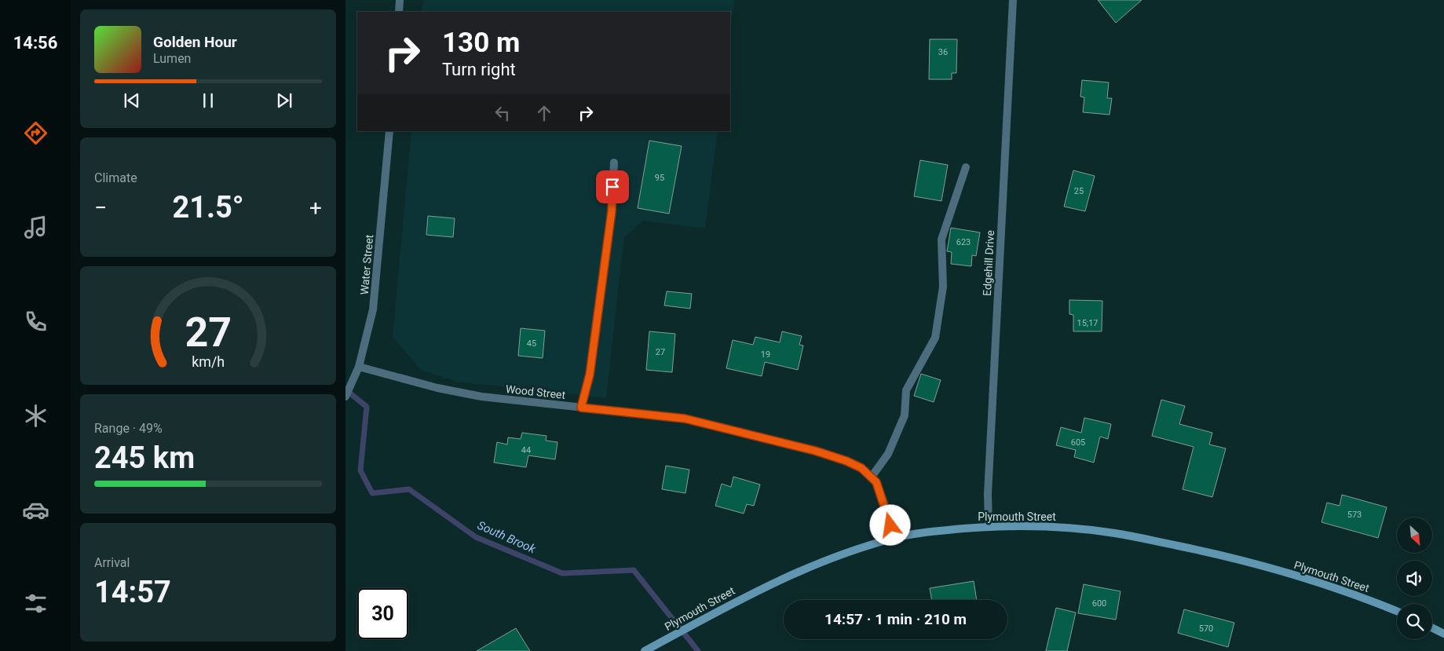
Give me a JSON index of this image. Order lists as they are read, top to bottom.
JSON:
{
  "streets": {
    "main road": ["Plymouth Street"],
    "street": ["Edgehill Drive", "Water Street", "Wood Street"]
  },
  "crossings": [
    ["Edgehill Drive", "Plymouth Street"],
    ["Water Street", "Wood Street"],
    ["Wood Street", "Plymouth Street"]
  ],
  "water": ["South Brook"],
  "house_numbers": [
    "36",
    "95",
    "25",
    "623",
    "15;17",
    "45",
    "27",
    "19",
    "605",
    "44",
    "573",
    "600",
    "570"
  ],
  "north": "bottom right",
  "page": {
    "tabs": "14:56",
    "turn": ["130 m", "Turn right"],
    "song": ["Golden Hour", "Lumen"],
    "tile": [
      "Climate",
      ["Range · 49%", "245 km"],
      ["Arrival", "14:57"]
    ],
    "heat": ["−", "21.5°", "+"],
    "limit": "30",
    "trip": "14:57 · 1 min · 210 m",
    "gauge": ["27", "km/h"]
  }
}
